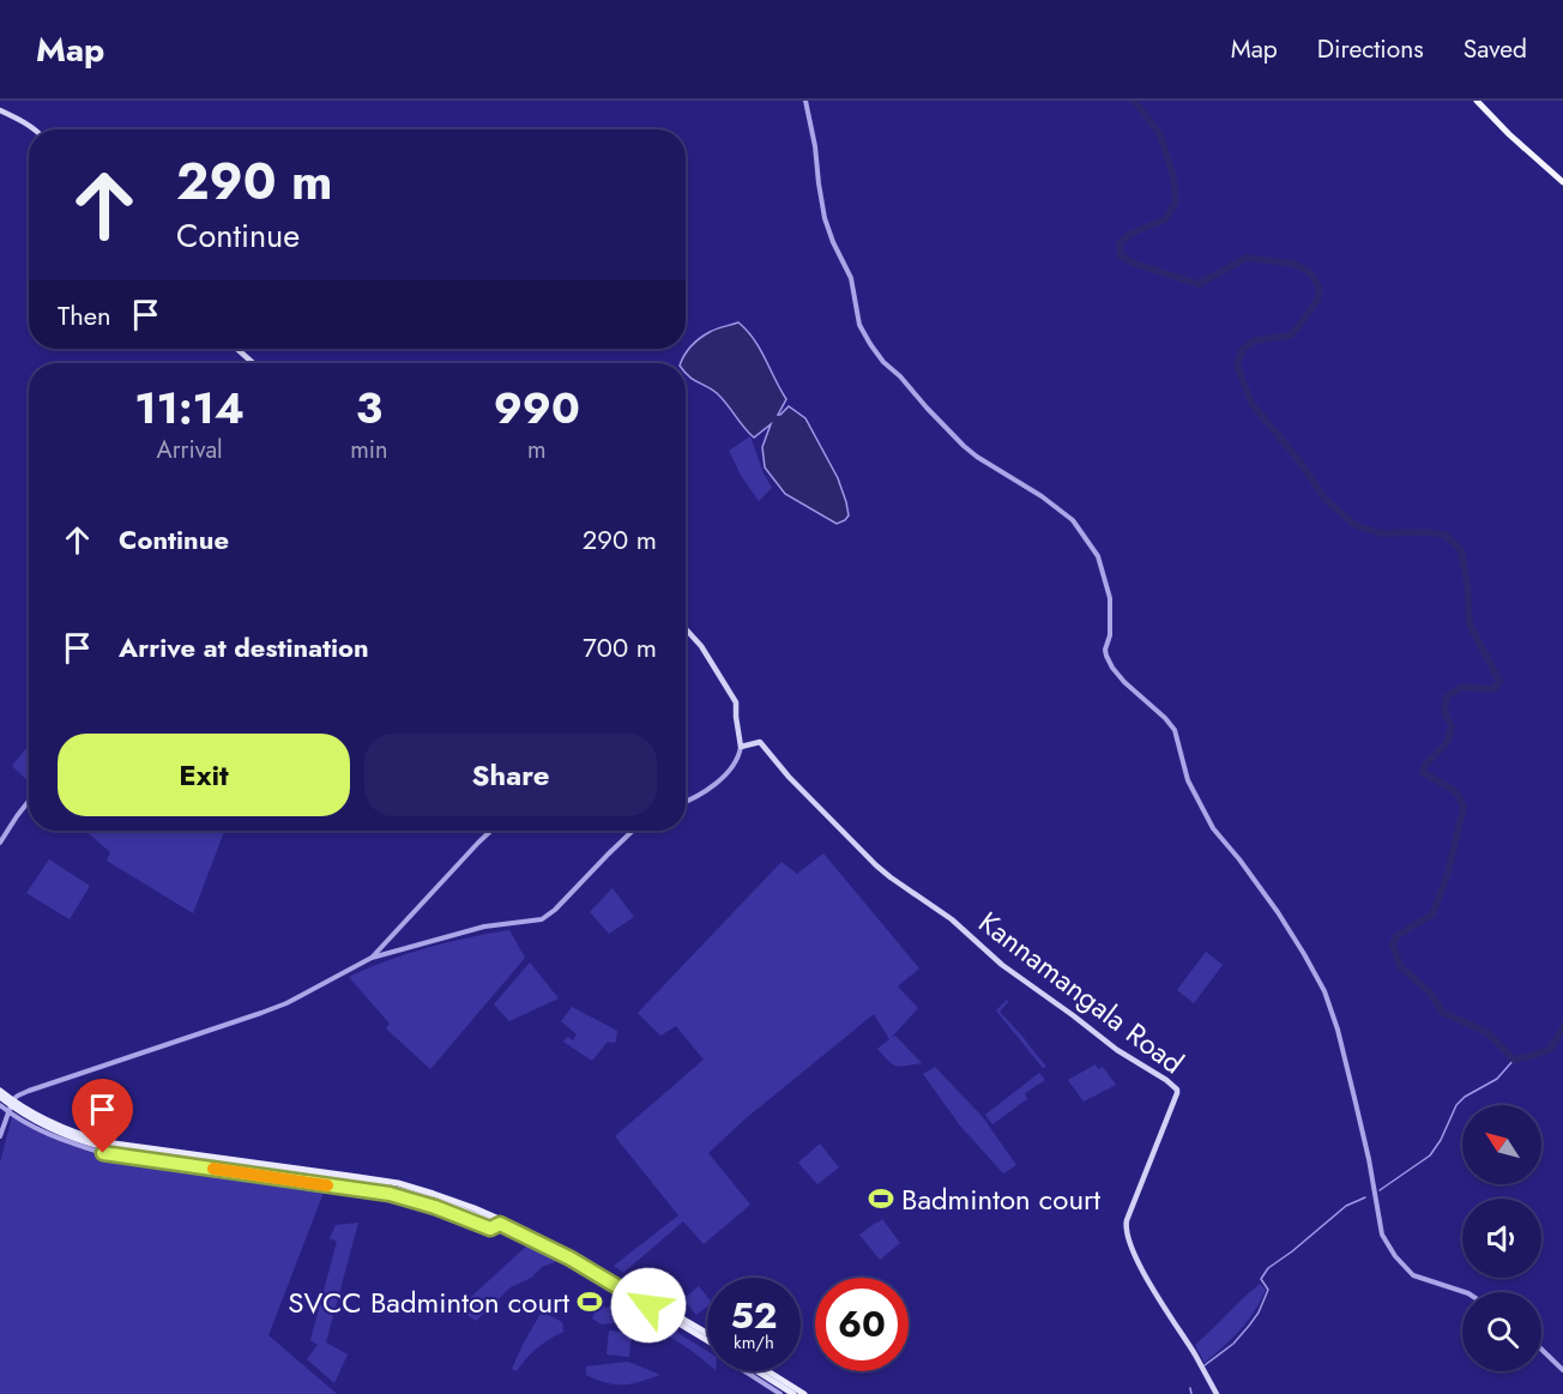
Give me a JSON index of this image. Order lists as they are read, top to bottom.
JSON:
{
  "streets": {
    "main road": ["Kannamangala Road"]
  },
  "places": {
    "sports": ["Badminton court", "SVCC Badminton court"]
  },
  "north": "top left",
  "page": {
    "header": "Map",
    "nav": ["Map", "Directions", "Saved"],
    "turn": ["290 m", "Continue"],
    "then": "Then",
    "eta": [
      "11:14",
      "Arrival",
      "3",
      "min",
      "990",
      "m"
    ],
    "list": [
      {
        "name": "Continue",
        "value": "290 m"
      },
      {
        "name": "Arrive at destination",
        "value": "700 m"
      }
    ],
    "buttons": ["Exit", "Share"],
    "speed": "52 km/h",
    "limit": "60"
  }
}
